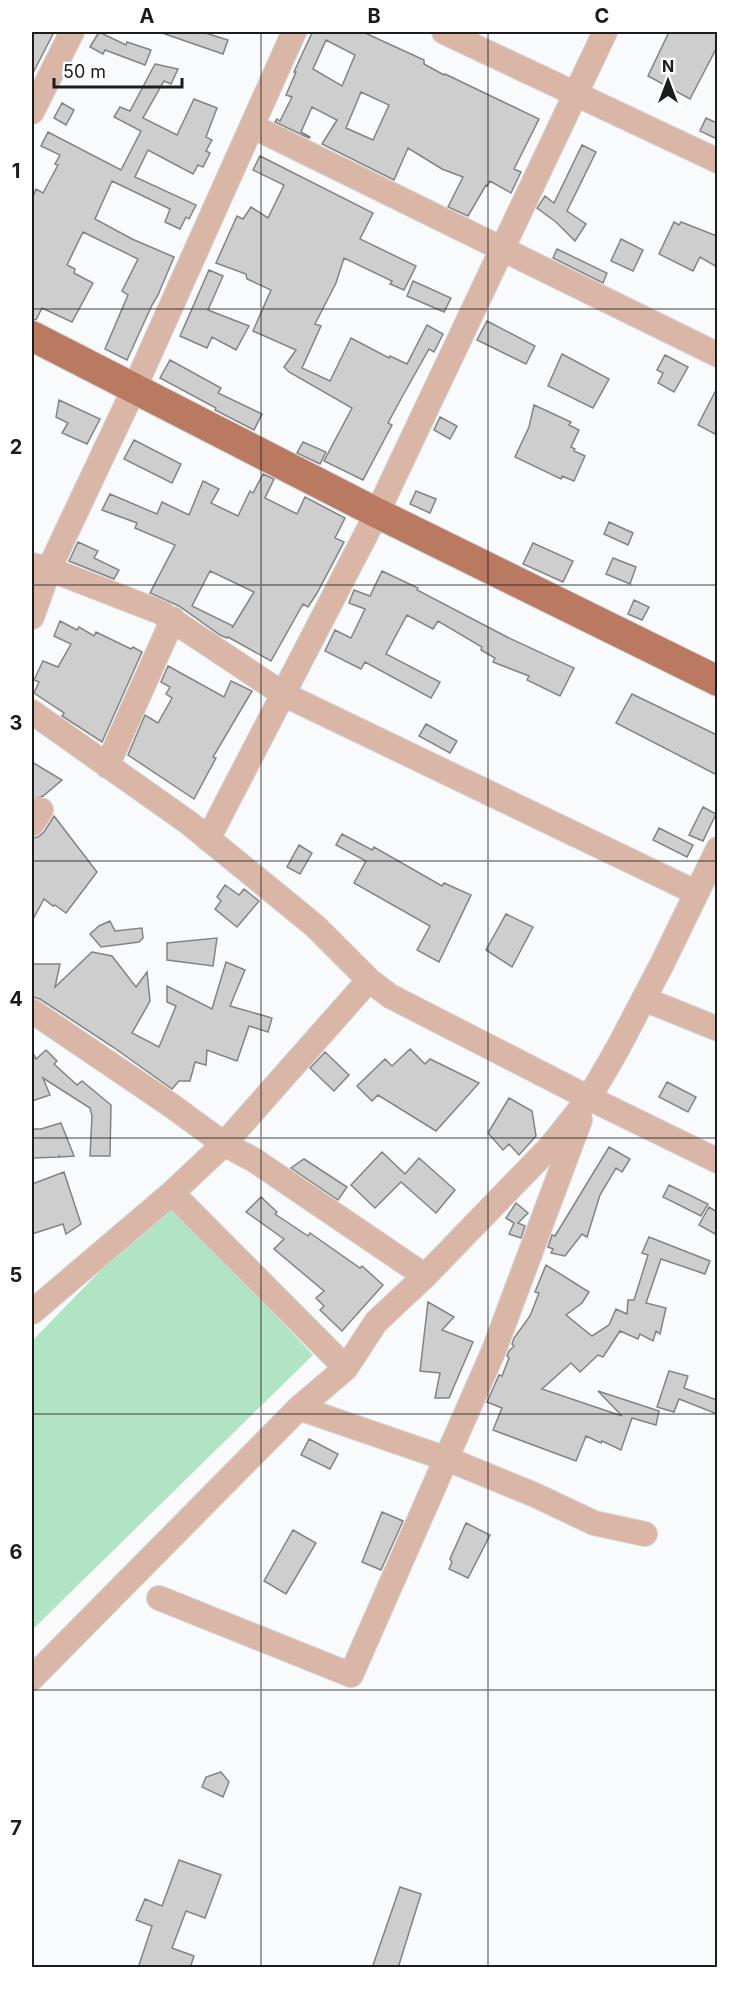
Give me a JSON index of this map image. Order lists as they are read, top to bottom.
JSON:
{
  "scale_bar": "50 m",
  "north": "top",
  "grid": {
    "columns": ["A", "B", "C"],
    "rows": [
      "1",
      "2",
      "3",
      "4",
      "5",
      "6",
      "7"
    ]
  }
}
